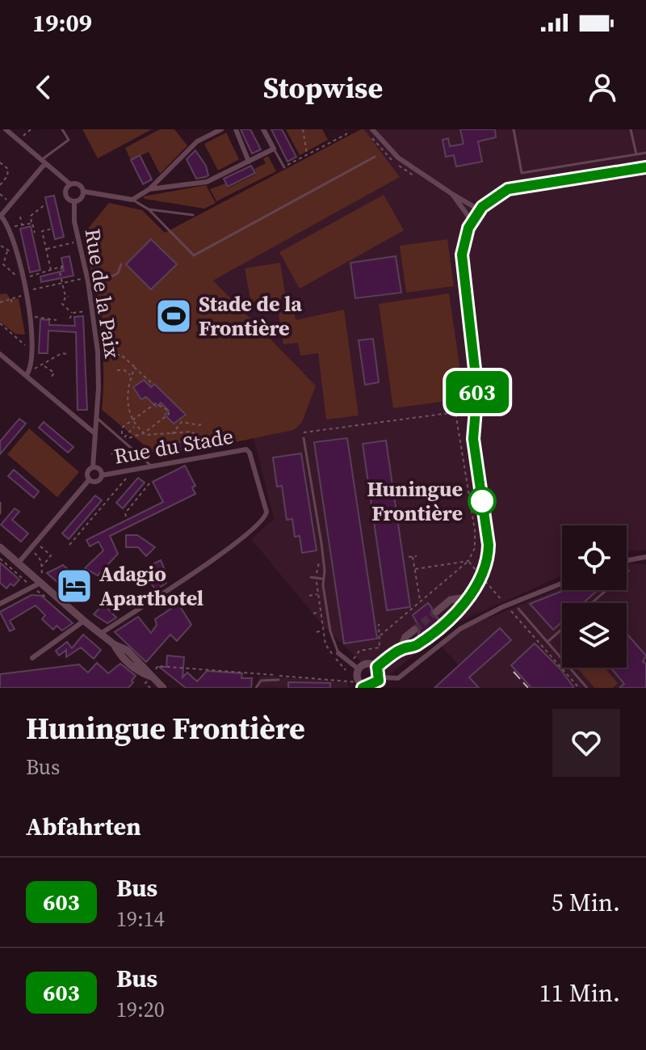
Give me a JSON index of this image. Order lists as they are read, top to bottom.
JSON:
{
  "streets": {
    "street": ["Rue de la Paix", "Rue du Stade"]
  },
  "crossings": [
    ["Rue de la Paix", "Rue du Stade"]
  ],
  "places": {
    "sports": ["Stade de la Frontière"],
    "other": ["Huningue Frontière"],
    "hotel": ["Adagio Aparthotel"]
  },
  "lines": ["bus line 603"],
  "page": {
    "status": "19:09",
    "header": "Stopwise",
    "on_map": "603",
    "heading": [
      ["Huningue Frontière", "Bus"],
      "Abfahrten"
    ],
    "list": [
      {
        "mark": "603",
        "name": "Bus",
        "note": "19:14",
        "value": "5 Min."
      },
      {
        "mark": "603",
        "name": "Bus",
        "note": "19:20",
        "value": "11 Min."
      }
    ]
  }
}
